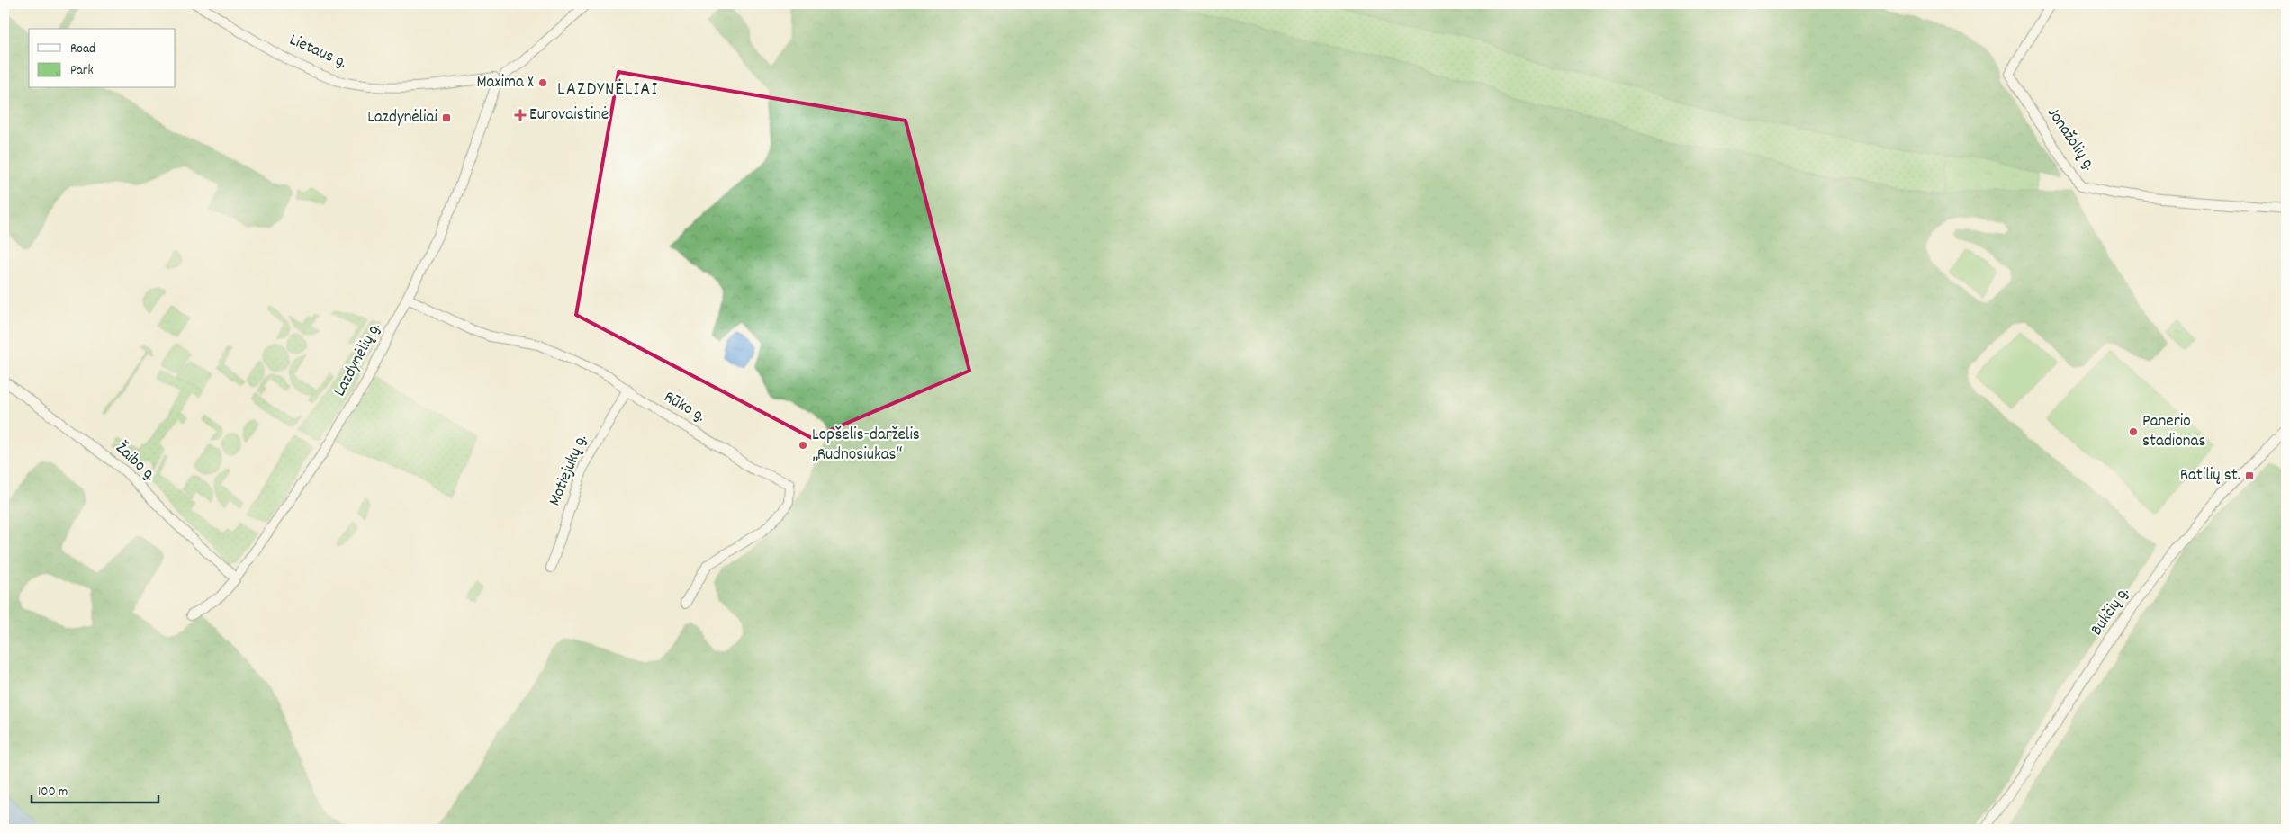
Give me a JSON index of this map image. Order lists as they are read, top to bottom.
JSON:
{
  "streets": {
    "street": [
      "Lietaus g.",
      "Jonažolių g.",
      "Lazdynėlių g.",
      "Rūko g.",
      "Žaibo g.",
      "Motiejukų g.",
      "Bukčių g."
    ]
  },
  "crossings": [
    ["Lietaus g.", "Lazdynėlių g."],
    ["Lazdynėlių g.", "Rūko g."],
    ["Lazdynėlių g.", "Žaibo g."],
    ["Rūko g.", "Motiejukų g."]
  ],
  "districts": ["LAZDYNĖLIAI"],
  "places": {
    "other": ["Maxima X", "Panerio stadionas", "Lopšelis-darželis „Rudnosiukas“"],
    "health": ["Eurovaistinė"],
    "transit": ["Lazdynėliai", "Ratilių st."]
  },
  "legend": ["Road", "Park"],
  "scale_bar": "100 m"
}
